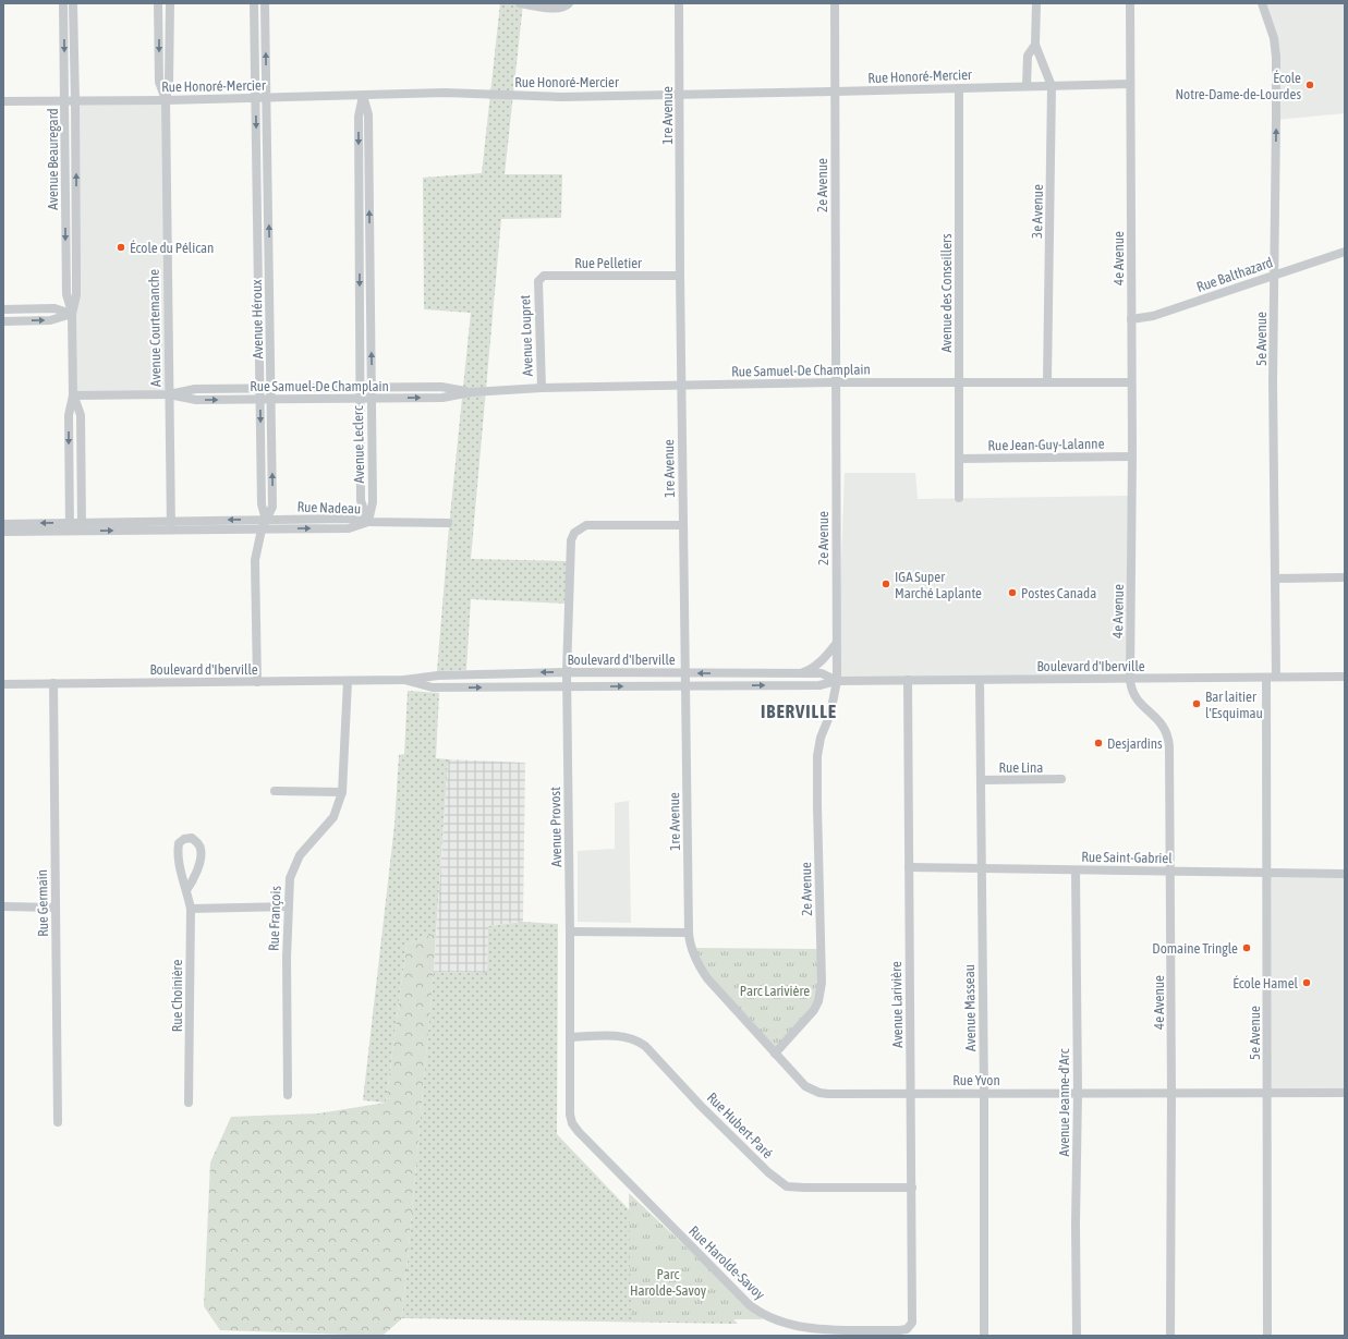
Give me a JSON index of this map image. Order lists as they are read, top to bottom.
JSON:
{
  "streets": {
    "street": [
      "Rue Honoré-Mercier",
      "1re Avenue",
      "Avenue Beauregard",
      "2e Avenue",
      "3e Avenue",
      "4e Avenue",
      "Rue Pelletier",
      "Rue Balthazard",
      "Avenue des Conseillers",
      "Avenue Héroux",
      "Avenue Courtemanche",
      "Avenue Loupret",
      "5e Avenue",
      "Rue Samuel-De Champlain",
      "Avenue Leclerc",
      "Rue Jean-Guy-Lalanne",
      "Rue Nadeau",
      "Boulevard d'Iberville",
      "Rue Lina",
      "Avenue Provost",
      "Rue Saint-Gabriel",
      "Rue Germain",
      "Rue François",
      "Rue Choinière",
      "Avenue Larivière",
      "Avenue Masseau",
      "Rue Yvon",
      "Avenue Jeanne-d'Arc",
      "Rue Hubert-Paré",
      "Rue Harolde-Savoy"
    ]
  },
  "crossings": [
    ["Rue Honoré-Mercier", "1re Avenue"],
    ["Rue Honoré-Mercier", "Avenue Beauregard"],
    ["Rue Honoré-Mercier", "2e Avenue"],
    ["Rue Honoré-Mercier", "3e Avenue"],
    ["Rue Honoré-Mercier", "4e Avenue"],
    ["Rue Honoré-Mercier", "Avenue des Conseillers"],
    ["Rue Honoré-Mercier", "Avenue Héroux"],
    ["Rue Honoré-Mercier", "Avenue Courtemanche"],
    ["Rue Honoré-Mercier", "Avenue Leclerc"],
    ["1re Avenue", "Rue Pelletier"],
    ["1re Avenue", "Rue Samuel-De Champlain"],
    ["1re Avenue", "Boulevard d'Iberville"],
    ["1re Avenue", "Avenue Provost"],
    ["1re Avenue", "Rue Yvon"],
    ["Avenue Beauregard", "Rue Samuel-De Champlain"],
    ["Avenue Beauregard", "Rue Nadeau"],
    ["2e Avenue", "Rue Samuel-De Champlain"],
    ["2e Avenue", "Boulevard d'Iberville"],
    ["2e Avenue", "Rue Yvon"],
    ["3e Avenue", "Rue Samuel-De Champlain"],
    ["4e Avenue", "Rue Balthazard"],
    ["4e Avenue", "Rue Samuel-De Champlain"],
    ["4e Avenue", "Rue Jean-Guy-Lalanne"],
    ["4e Avenue", "Boulevard d'Iberville"],
    ["4e Avenue", "Rue Saint-Gabriel"],
    ["4e Avenue", "Rue Yvon"],
    ["Rue Pelletier", "Avenue Loupret"],
    ["Rue Balthazard", "5e Avenue"],
    ["Avenue des Conseillers", "Rue Samuel-De Champlain"],
    ["Avenue des Conseillers", "Rue Jean-Guy-Lalanne"],
    ["Avenue Héroux", "Rue Samuel-De Champlain"],
    ["Avenue Héroux", "Rue Nadeau"],
    ["Avenue Héroux", "Boulevard d'Iberville"],
    ["Avenue Courtemanche", "Rue Samuel-De Champlain"],
    ["Avenue Courtemanche", "Rue Nadeau"],
    ["Avenue Loupret", "Rue Samuel-De Champlain"],
    ["5e Avenue", "Boulevard d'Iberville"],
    ["5e Avenue", "Rue Saint-Gabriel"],
    ["5e Avenue", "Rue Yvon"],
    ["Rue Samuel-De Champlain", "Avenue Leclerc"],
    ["Avenue Leclerc", "Rue Nadeau"],
    ["Boulevard d'Iberville", "Avenue Provost"],
    ["Boulevard d'Iberville", "Rue Germain"],
    ["Boulevard d'Iberville", "Rue François"],
    ["Boulevard d'Iberville", "Avenue Larivière"],
    ["Boulevard d'Iberville", "Avenue Masseau"],
    ["Rue Lina", "Avenue Masseau"],
    ["Avenue Provost", "Rue Hubert-Paré"],
    ["Avenue Provost", "Rue Harolde-Savoy"],
    ["Rue Saint-Gabriel", "Avenue Larivière"],
    ["Rue Saint-Gabriel", "Avenue Masseau"],
    ["Rue Saint-Gabriel", "Avenue Jeanne-d'Arc"],
    ["Avenue Larivière", "Rue Yvon"],
    ["Avenue Larivière", "Rue Hubert-Paré"],
    ["Avenue Larivière", "Rue Harolde-Savoy"],
    ["Avenue Masseau", "Rue Yvon"],
    ["Rue Yvon", "Avenue Jeanne-d'Arc"]
  ],
  "districts": ["IBERVILLE"],
  "parks": ["Parc Larivière", "Parc Harolde-Savoy"],
  "places": [
    "École Notre-Dame-de-Lourdes",
    "École du Pélican",
    "IGA Super Marché Laplante",
    "Postes Canada",
    "Bar laitier l'Esquimau",
    "Desjardins",
    "Domaine Tringle",
    "École Hamel"
  ]
}
